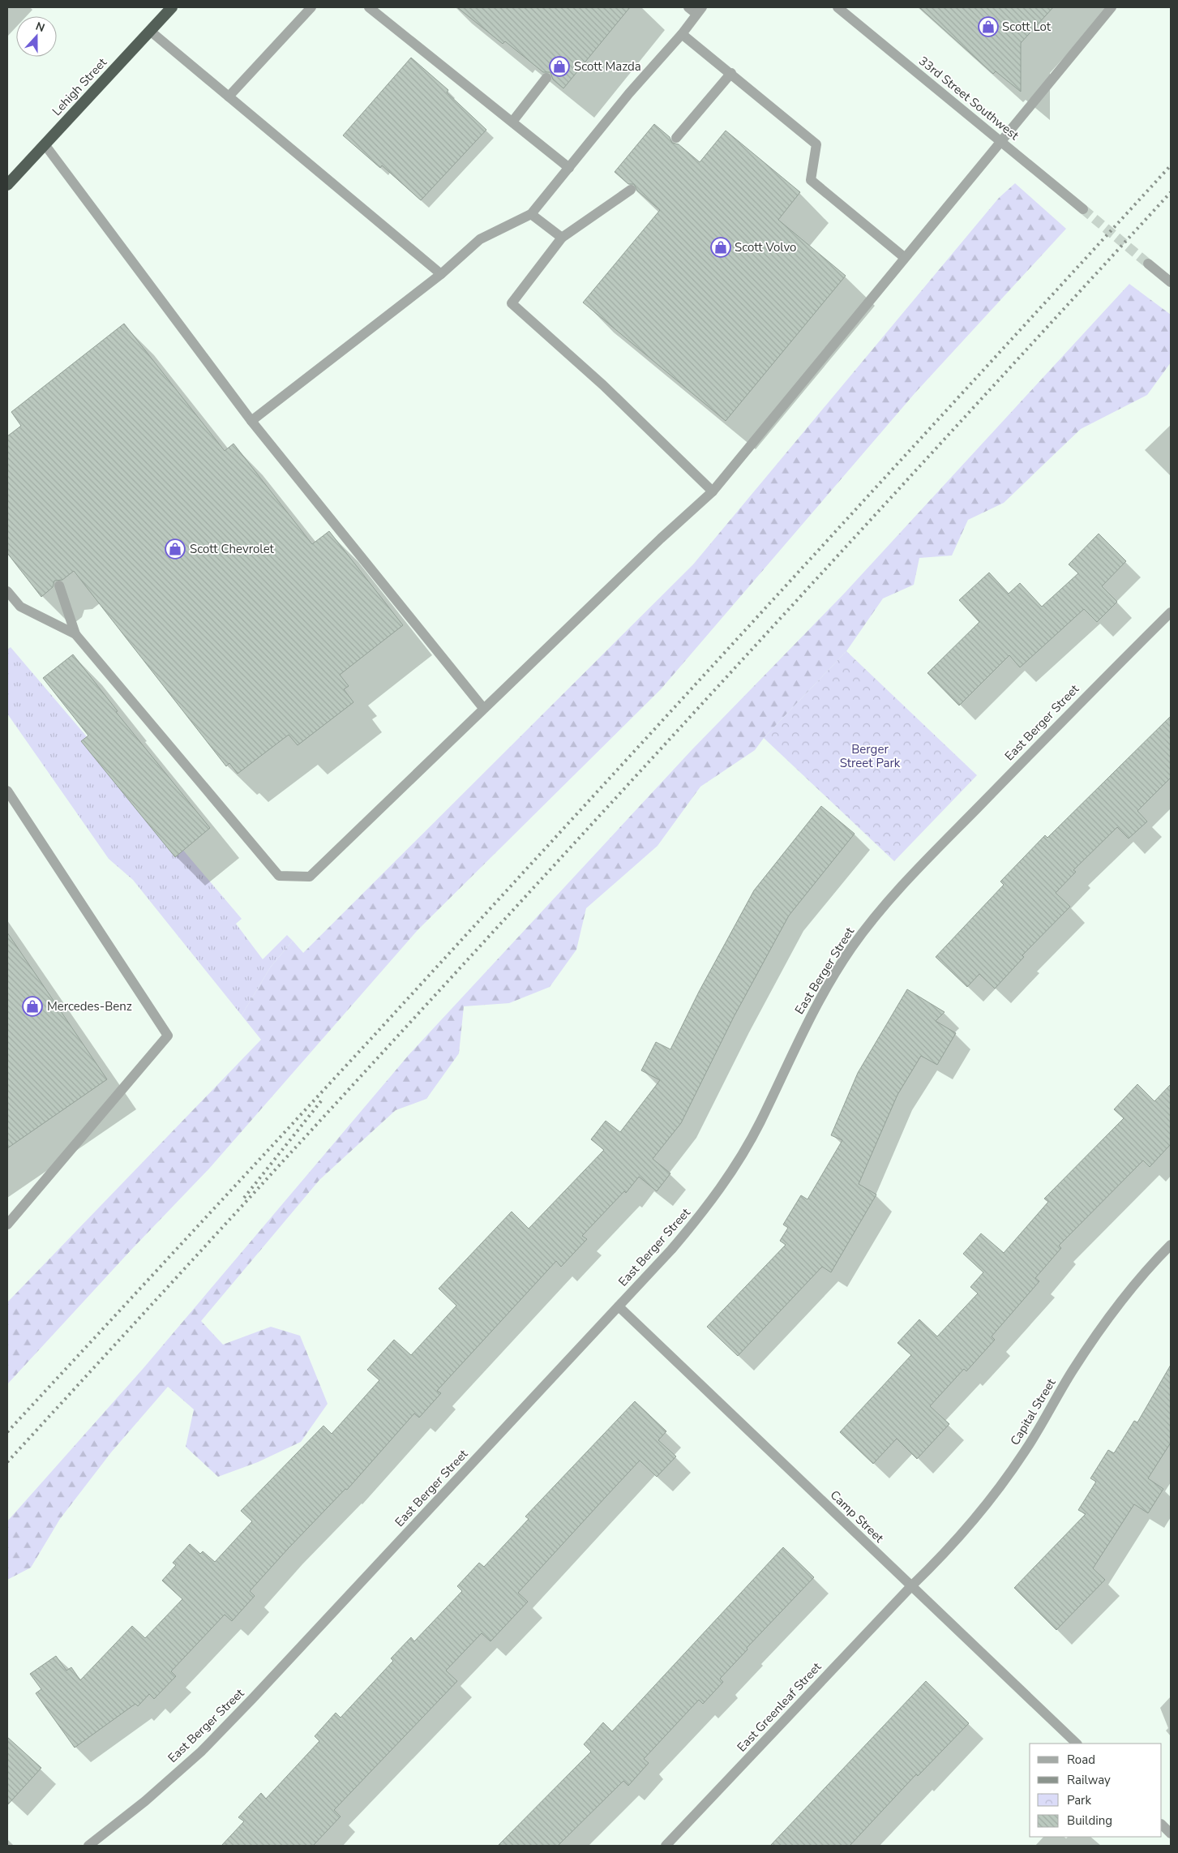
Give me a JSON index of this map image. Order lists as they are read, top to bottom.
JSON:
{
  "streets": {
    "highway": ["Lehigh Street"],
    "street": [
      "33rd Street Southwest",
      "East Berger Street",
      "Capital Street",
      "Camp Street",
      "East Greenleaf Street"
    ]
  },
  "crossings": [
    ["East Berger Street", "Camp Street"],
    ["Capital Street", "Camp Street"],
    ["Capital Street", "East Greenleaf Street"],
    ["Camp Street", "East Greenleaf Street"]
  ],
  "parks": ["Berger Street Park"],
  "places": {
    "shop": [
      "Scott Lot",
      "Scott Mazda",
      "Scott Volvo",
      "Scott Chevrolet",
      "Mercedes-Benz"
    ]
  },
  "legend": [
    "Road",
    "Railway",
    "Park",
    "Building"
  ],
  "north": "top"
}
